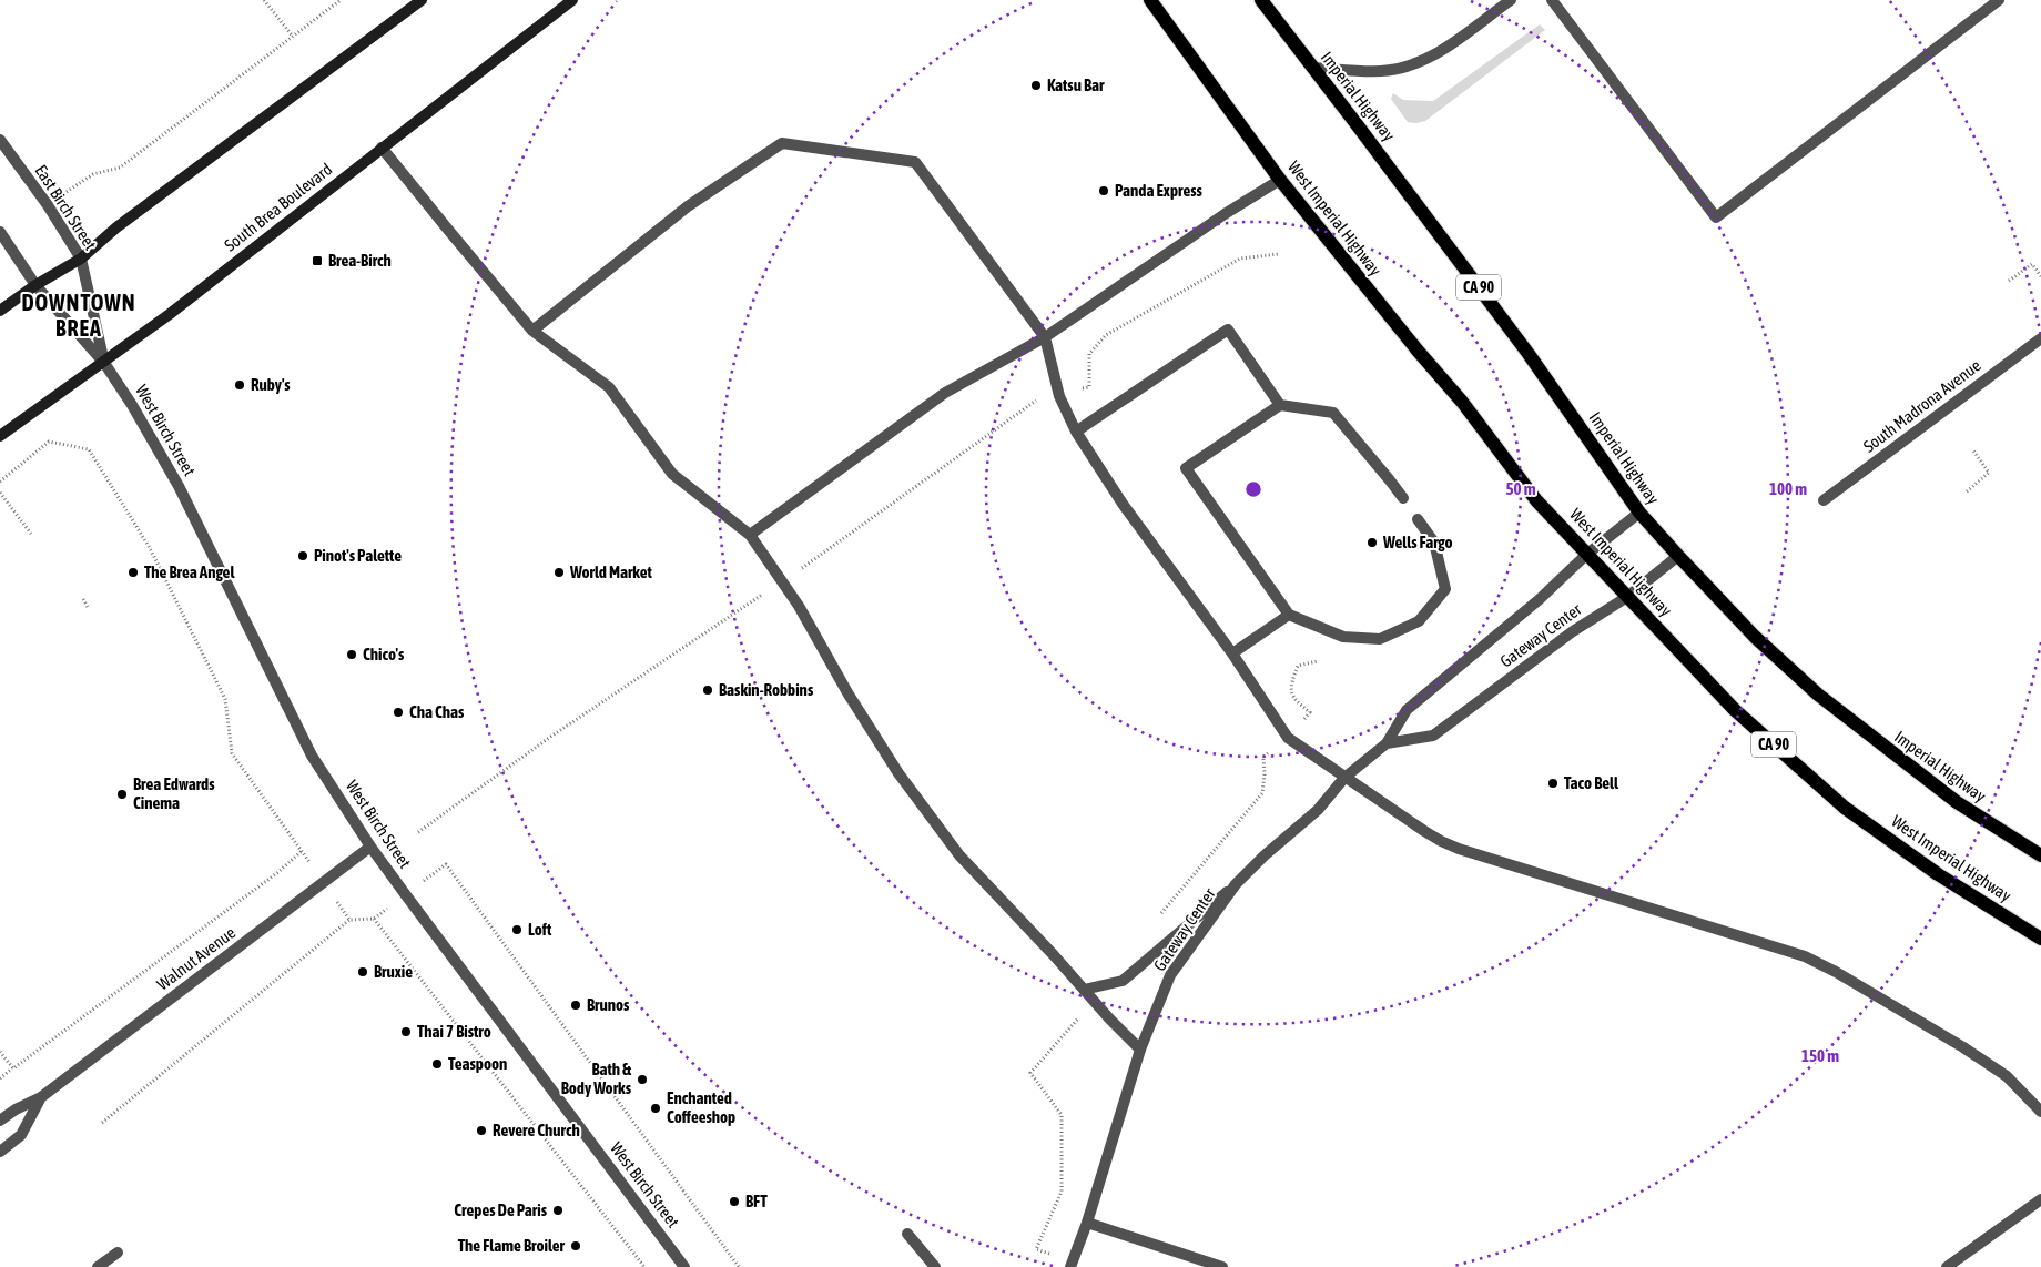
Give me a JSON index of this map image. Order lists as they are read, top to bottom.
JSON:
{
  "streets": {
    "main road": [
      "Imperial Highway",
      "South Brea Boulevard",
      "West Imperial Highway",
      "CA 90"
    ],
    "street": [
      "East Birch Street",
      "South Madrona Avenue",
      "West Birch Street",
      "Gateway Center",
      "Walnut Avenue"
    ]
  },
  "crossings": [
    ["Imperial Highway", "Gateway Center"],
    ["East Birch Street", "South Brea Boulevard"],
    ["East Birch Street", "West Birch Street"],
    ["South Brea Boulevard", "West Birch Street"],
    ["West Imperial Highway", "Gateway Center"],
    ["West Birch Street", "Walnut Avenue"]
  ],
  "districts": ["DOWNTOWN BREA"],
  "places": {
    "other": [
      "Katsu Bar",
      "Panda Express",
      "Ruby's",
      "Wells Fargo",
      "Pinot's Palette",
      "The Brea Angel",
      "World Market",
      "Chico's",
      "Baskin-Robbins",
      "Cha Chas",
      "Taco Bell",
      "Brea Edwards Cinema",
      "Loft",
      "Bruxie",
      "Brunos",
      "Thai 7 Bistro",
      "Teaspoon",
      "Bath & Body Works",
      "Enchanted Coffeeshop",
      "Revere Church",
      "BFT",
      "Crepes De Paris",
      "The Flame Broiler"
    ],
    "transit": ["Brea-Birch"]
  },
  "rings": ["50 m", "100 m", "150 m"]
}
